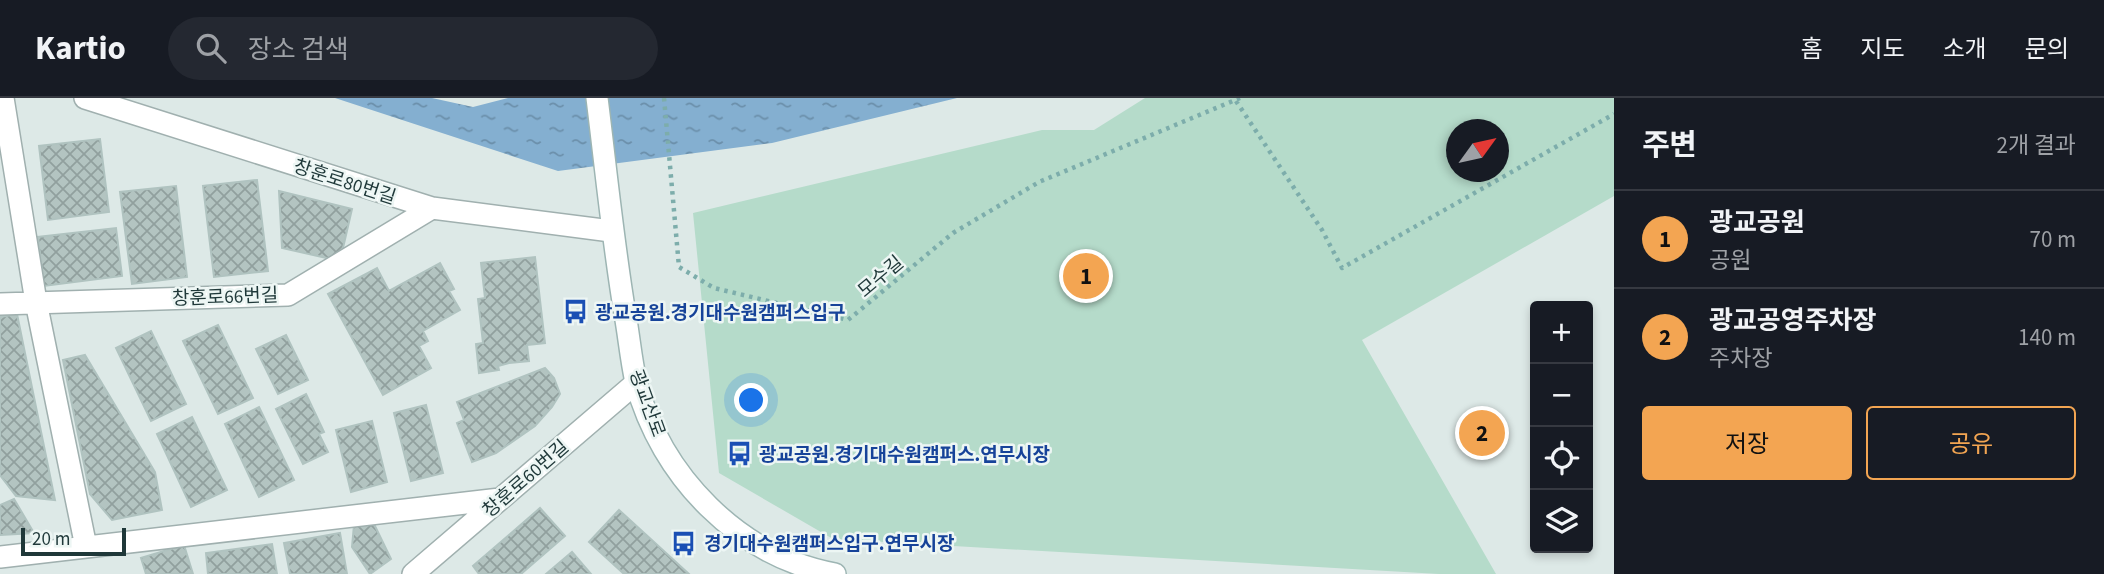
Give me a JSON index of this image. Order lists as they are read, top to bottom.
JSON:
{
  "streets": {
    "street": [
      "창훈로80번길",
      "창훈로66번길",
      "광교산로",
      "창훈로60번길"
    ],
    "path": ["모수길"]
  },
  "crossings": [
    ["창훈로80번길", "창훈로66번길"],
    ["창훈로80번길", "광교산로"],
    ["광교산로", "창훈로60번길"]
  ],
  "places": {
    "bus stop": ["광교공원.경기대수원캠퍼스입구", "광교공원.경기대수원캠퍼스.연무시장", "경기대수원캠퍼스입구.연무시장"]
  },
  "scale_bar": "20 m",
  "north": "top right",
  "page": {
    "header": "Kartio",
    "search": "장소 검색",
    "nav": [
      "홈",
      "지도",
      "소개",
      "문의"
    ],
    "heading": ["주변", "2개 결과"],
    "list": [
      {
        "mark": "1",
        "name": "광교공원",
        "note": "공원",
        "value": "70 m"
      },
      {
        "mark": "2",
        "name": "광교공영주차장",
        "note": "주차장",
        "value": "140 m"
      }
    ],
    "pins": ["1", "2"],
    "map_buttons": ["+", "−"],
    "buttons": ["저장", "공유"],
    "scale": "20 m"
  }
}
